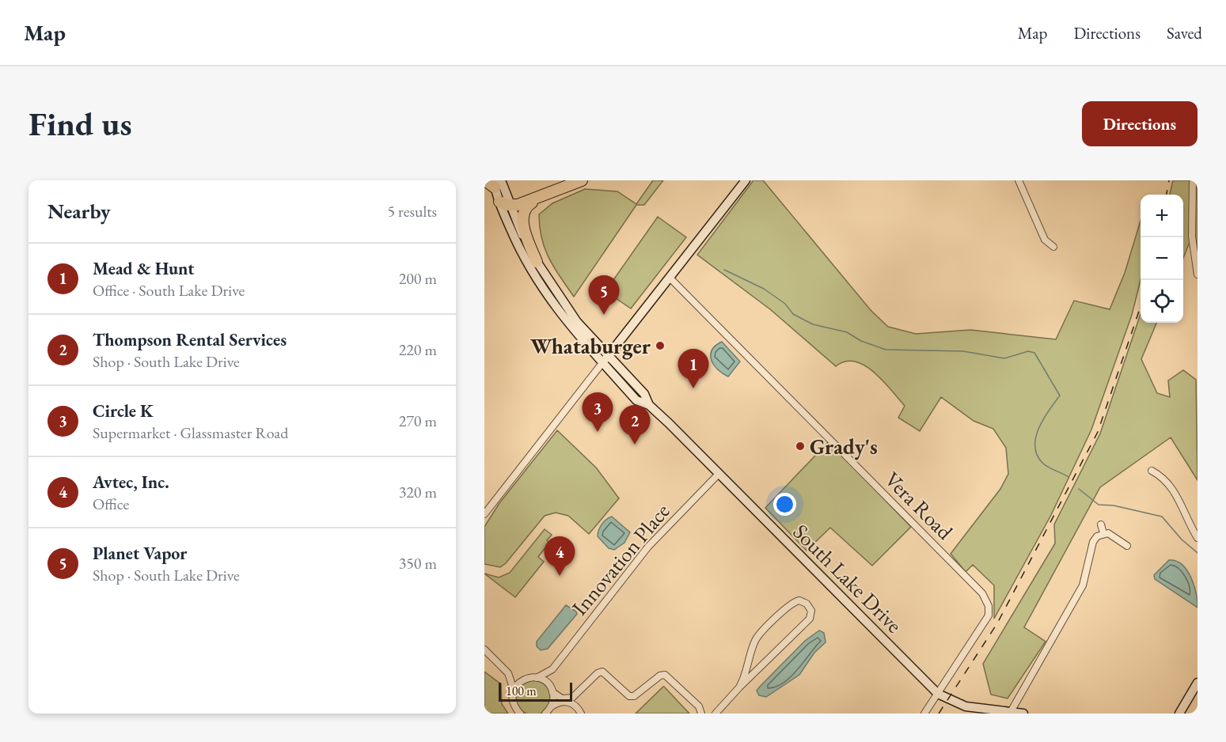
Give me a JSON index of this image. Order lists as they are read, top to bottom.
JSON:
{
  "streets": {
    "main road": ["South Lake Drive"],
    "street": ["Vera Road", "Innovation Place"]
  },
  "crossings": [
    ["Vera Road", "South Lake Drive"],
    ["Innovation Place", "South Lake Drive"]
  ],
  "places": ["Whataburger", "Grady's"],
  "scale_bar": "100 m",
  "page": {
    "header": "Map",
    "nav": ["Map", "Directions", "Saved"],
    "buttons": "Directions",
    "title": "Find us",
    "heading": ["Nearby", "5 results"],
    "map_buttons": ["+", "−"],
    "list": [
      {
        "mark": "1",
        "name": "Mead & Hunt",
        "note": "Office · South Lake Drive",
        "value": "200 m"
      },
      {
        "mark": "2",
        "name": "Thompson Rental Services",
        "note": "Shop · South Lake Drive",
        "value": "220 m"
      },
      {
        "mark": "3",
        "name": "Circle K",
        "note": "Supermarket · Glassmaster Road",
        "value": "270 m"
      },
      {
        "mark": "4",
        "name": "Avtec, Inc.",
        "note": "Office",
        "value": "320 m"
      },
      {
        "mark": "5",
        "name": "Planet Vapor",
        "note": "Shop · South Lake Drive",
        "value": "350 m"
      }
    ],
    "pins": [
      "5",
      "1",
      "3",
      "2",
      "4"
    ],
    "scale": "100 m"
  }
}
